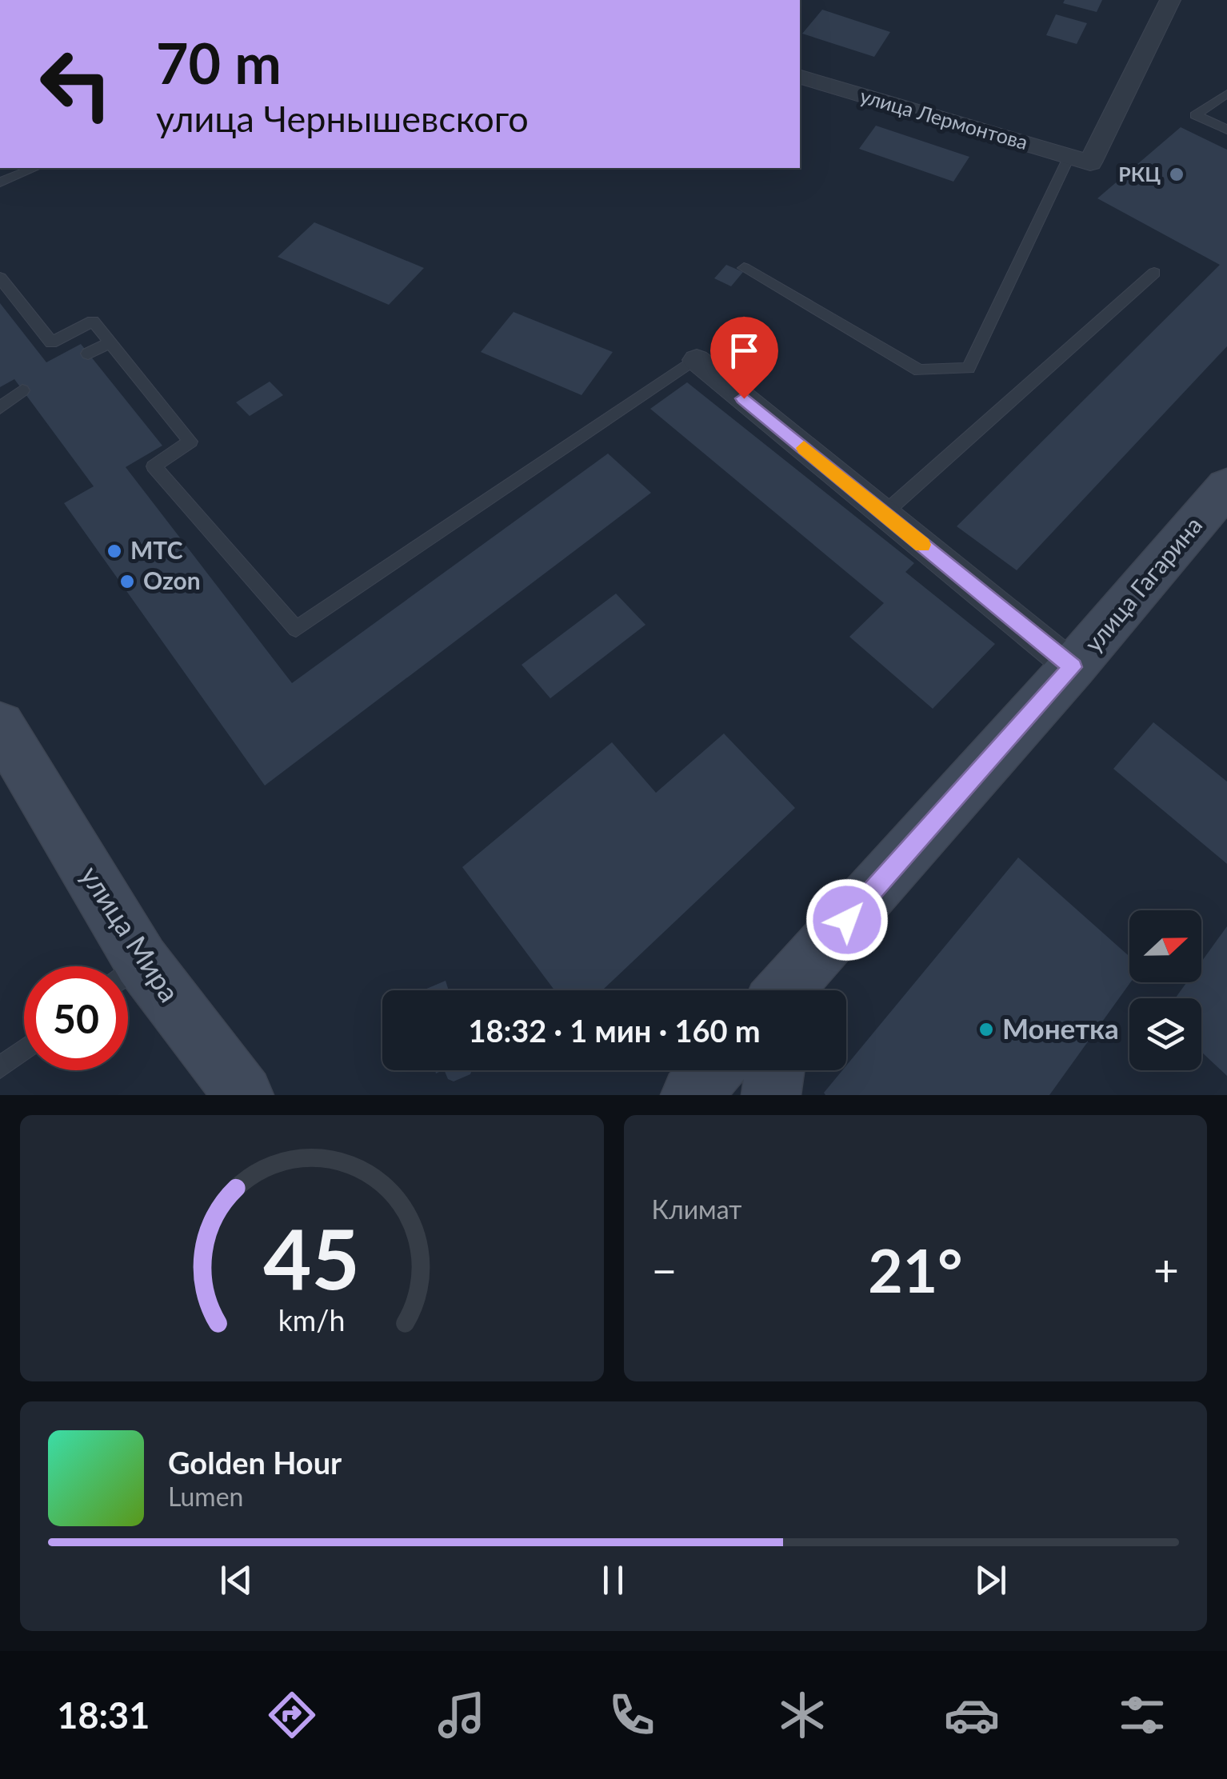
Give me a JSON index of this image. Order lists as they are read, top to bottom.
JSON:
{
  "streets": {
    "main road": ["улица Гагарина", "улица Мира"],
    "street": ["улица Лермонтова"]
  },
  "places": [
    "РКЦ",
    "МТС",
    "Ozon",
    "Монетка"
  ],
  "north": "right",
  "page": {
    "turn": ["70 m", "улица Чернышевского"],
    "limit": "50",
    "trip": "18:32 · 1 мин · 160 m",
    "tile": "Климат",
    "heat": ["−", "21°", "+"],
    "song": ["Golden Hour", "Lumen"],
    "tabs": "18:31",
    "gauge": ["45", "km/h"]
  }
}
